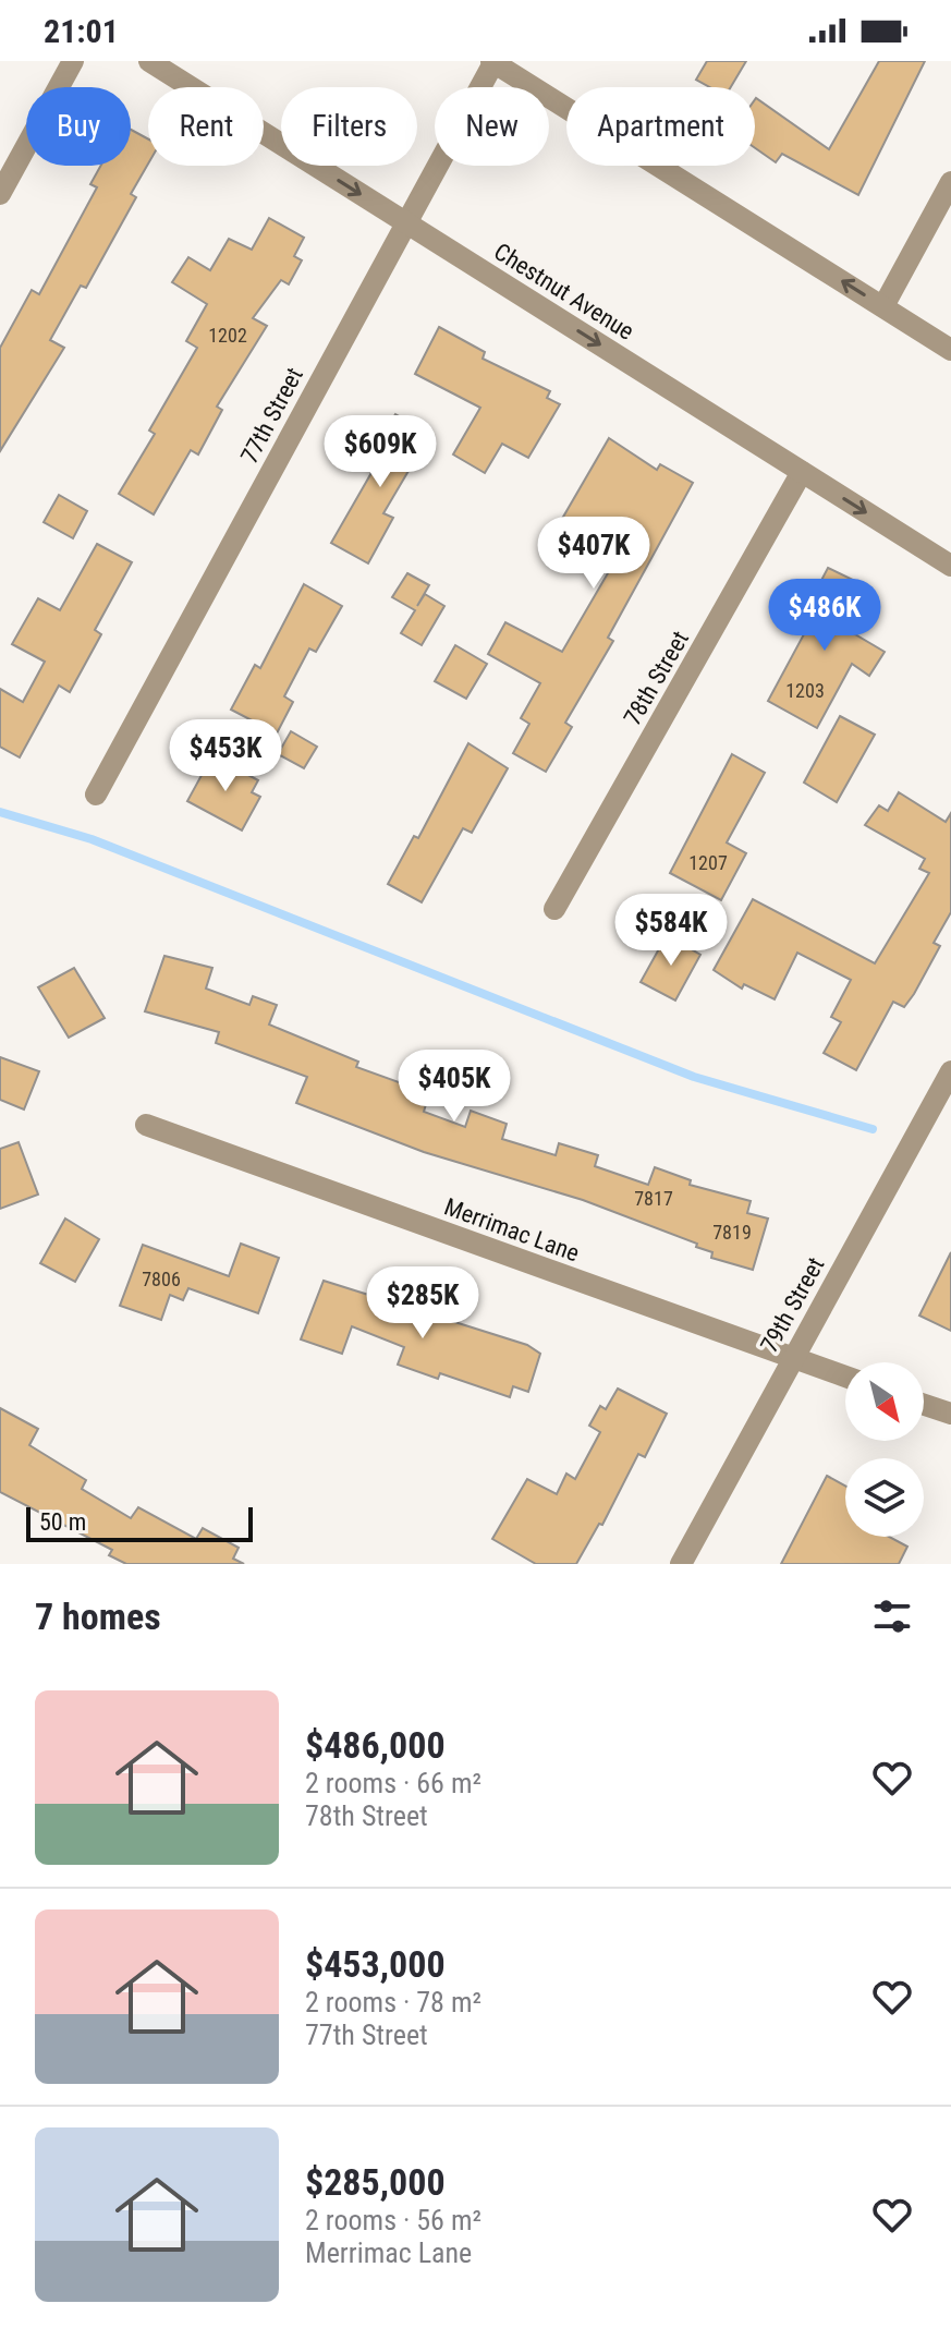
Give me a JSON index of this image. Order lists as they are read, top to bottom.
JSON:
{
  "streets": {
    "street": [
      "Chestnut Avenue",
      "77th Street",
      "78th Street",
      "Merrimac Lane",
      "79th Street"
    ]
  },
  "crossings": [
    ["Chestnut Avenue", "77th Street"],
    ["Chestnut Avenue", "78th Street"],
    ["Merrimac Lane", "79th Street"]
  ],
  "house_numbers": [
    "1202",
    "1203",
    "1207",
    "7817",
    "7819",
    "7806"
  ],
  "scale_bar": "50 m",
  "north": "bottom right",
  "page": {
    "status": "21:01",
    "chip": [
      "Buy",
      "Rent",
      "Filters",
      "New",
      "Apartment"
    ],
    "price": [
      "$609K",
      "$407K",
      "$486K",
      "$453K",
      "$584K",
      "$405K",
      "$285K"
    ],
    "scale": "50 m",
    "heading": "7 homes",
    "list": [
      {
        "name": "$486,000",
        "note": "2 rooms · 66 m² · 78th Street"
      },
      {
        "name": "$453,000",
        "note": "2 rooms · 78 m² · 77th Street"
      },
      {
        "name": "$285,000",
        "note": "2 rooms · 56 m² · Merrimac Lane"
      }
    ]
  }
}
